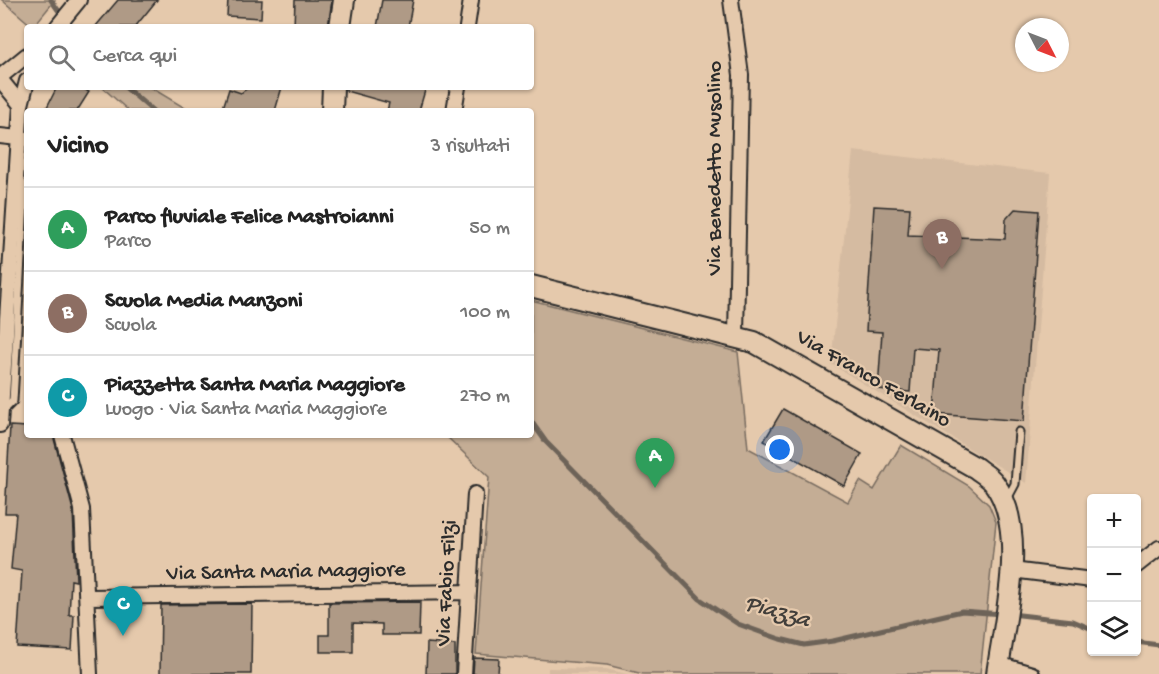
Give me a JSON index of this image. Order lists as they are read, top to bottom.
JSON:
{
  "streets": {
    "main road": ["Via Franco Ferlaino"],
    "street": ["Via Benedetto Musolino", "Via Santa Maria Maggiore", "Via Fabio Filzi"]
  },
  "crossings": [
    ["Via Benedetto Musolino", "Via Franco Ferlaino"],
    ["Via Santa Maria Maggiore", "Via Fabio Filzi"]
  ],
  "water": ["Piazza"],
  "north": "bottom right",
  "page": {
    "search": "Cerca qui",
    "heading": ["Vicino", "3 risultati"],
    "list": [
      {
        "mark": "A",
        "name": "Parco fluviale Felice Mastroianni",
        "note": "Parco",
        "value": "50 m"
      },
      {
        "mark": "B",
        "name": "Scuola Media Manzoni",
        "note": "Scuola",
        "value": "100 m"
      },
      {
        "mark": "C",
        "name": "Piazzetta Santa Maria Maggiore",
        "note": "Luogo · Via Santa Maria Maggiore",
        "value": "270 m"
      }
    ],
    "pins": ["B", "A", "C"],
    "map_buttons": ["+", "−"]
  }
}
